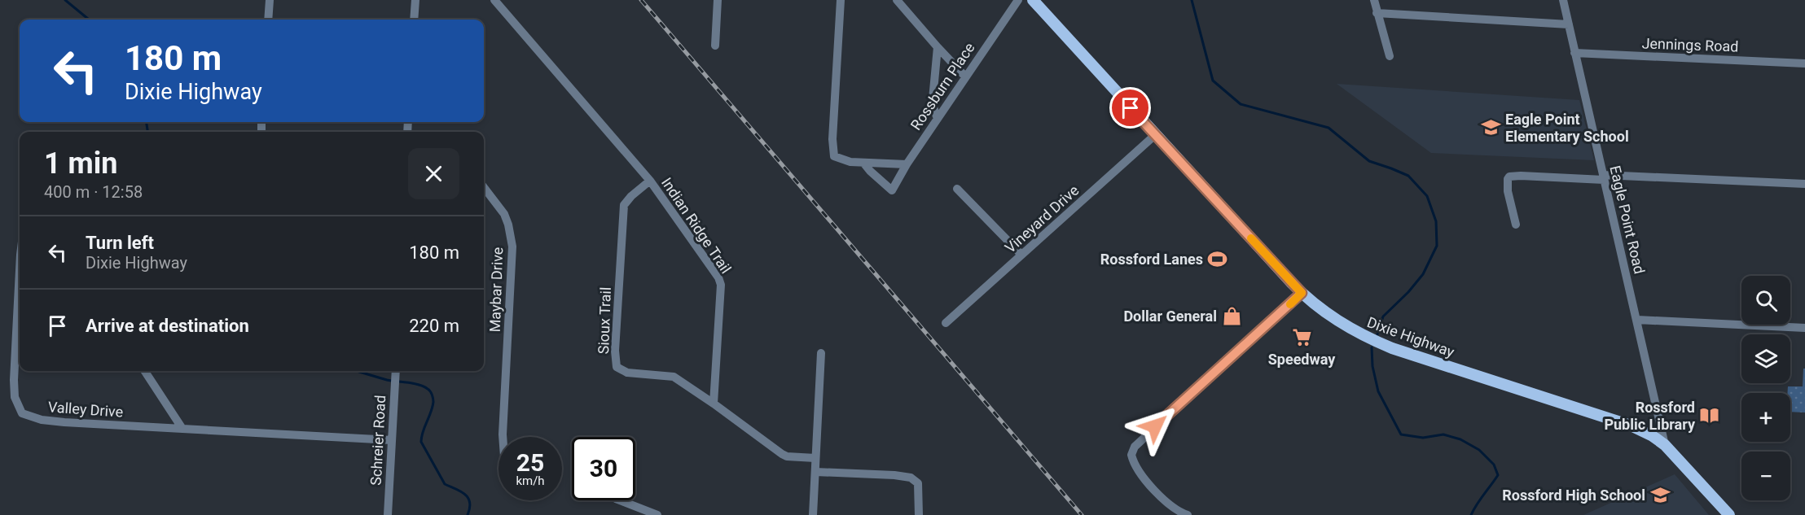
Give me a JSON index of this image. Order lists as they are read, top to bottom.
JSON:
{
  "streets": {
    "main road": ["Dixie Highway"],
    "street": [
      "Jennings Road",
      "Rossburn Place",
      "Vineyard Drive",
      "Eagle Point Road",
      "Indian Ridge Trail",
      "Maybar Drive",
      "Sioux Trail",
      "Valley Drive",
      "Schreier Road"
    ]
  },
  "crossings": [
    ["Jennings Road", "Eagle Point Road"],
    ["Vineyard Drive", "Dixie Highway"],
    ["Eagle Point Road", "Dixie Highway"],
    ["Indian Ridge Trail", "Sioux Trail"],
    ["Valley Drive", "Schreier Road"]
  ],
  "places": {
    "school or university": ["Eagle Point Elementary School", "Rossford High School"],
    "sports": ["Rossford Lanes"],
    "shop": ["Dollar General"],
    "supermarket": ["Speedway"],
    "library": ["Rossford Public Library"]
  },
  "page": {
    "turn": ["180 m", "Dixie Highway"],
    "heading": ["1 min", "400 m · 12:58"],
    "list": [
      {
        "name": "Turn left",
        "note": "Dixie Highway",
        "value": "180 m"
      },
      {
        "name": "Arrive at destination",
        "value": "220 m"
      }
    ],
    "map_buttons": ["+", "−"],
    "speed": "25 km/h",
    "limit": "30"
  }
}
